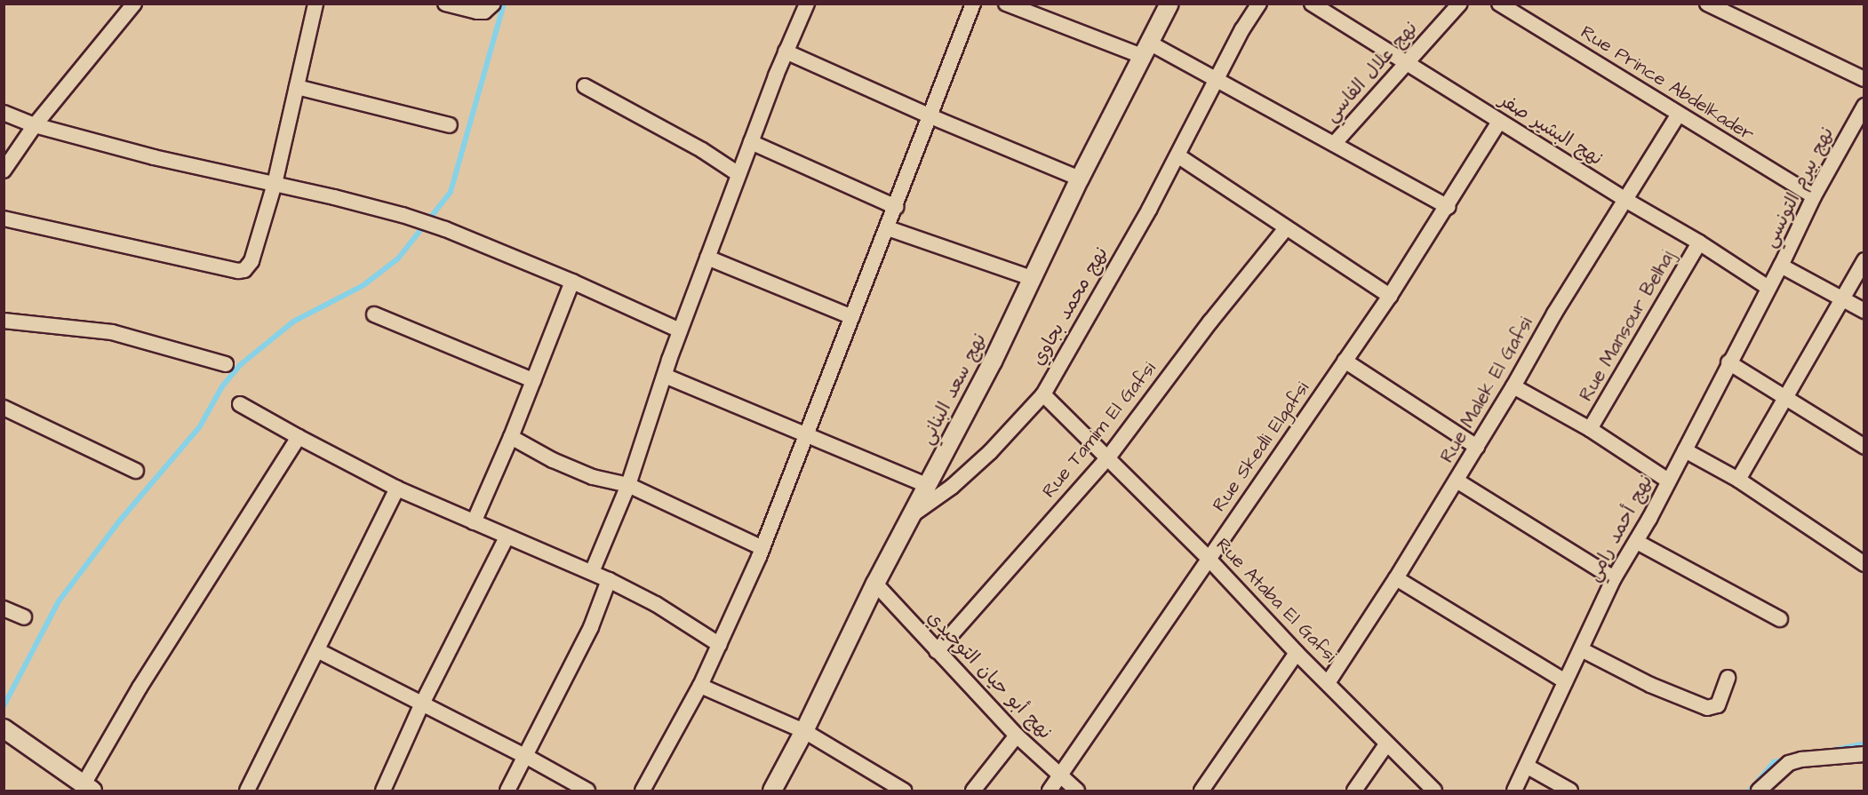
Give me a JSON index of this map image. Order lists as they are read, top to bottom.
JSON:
{
  "streets": {
    "street": [
      "نهج علال الفاسي",
      "Rue Prince Abdelkader",
      "نهج البشير صفر",
      "نهج بيرم التونسي",
      "نهج محمد بجاوي",
      "Rue Mansour Belhaj",
      "نهج سعد البناني",
      "Rue Malek El Gafsi",
      "Rue Tamim El Gafsi",
      "Rue Skedli Elgafsi",
      "نهج أحمد رامي",
      "Rue Ataba El Gafsi",
      "نهج أبو حيان التوحيدي"
    ]
  },
  "crossings": [
    ["نهج علال الفاسي", "نهج البشير صفر"],
    ["Rue Prince Abdelkader", "نهج بيرم التونسي"],
    ["Rue Prince Abdelkader", "Rue Malek El Gafsi"],
    ["نهج البشير صفر", "نهج بيرم التونسي"],
    ["نهج البشير صفر", "Rue Mansour Belhaj"],
    ["نهج البشير صفر", "Rue Malek El Gafsi"],
    ["نهج البشير صفر", "Rue Skedli Elgafsi"],
    ["نهج البشير صفر", "نهج أحمد رامي"],
    ["نهج بيرم التونسي", "نهج أحمد رامي"],
    ["نهج محمد بجاوي", "نهج سعد البناني"],
    ["نهج محمد بجاوي", "Rue Ataba El Gafsi"],
    ["نهج سعد البناني", "نهج أبو حيان التوحيدي"],
    ["Rue Malek El Gafsi", "Rue Ataba El Gafsi"],
    ["Rue Tamim El Gafsi", "Rue Ataba El Gafsi"],
    ["Rue Tamim El Gafsi", "نهج أبو حيان التوحيدي"],
    ["Rue Skedli Elgafsi", "Rue Ataba El Gafsi"],
    ["Rue Skedli Elgafsi", "نهج أبو حيان التوحيدي"]
  ]
}
